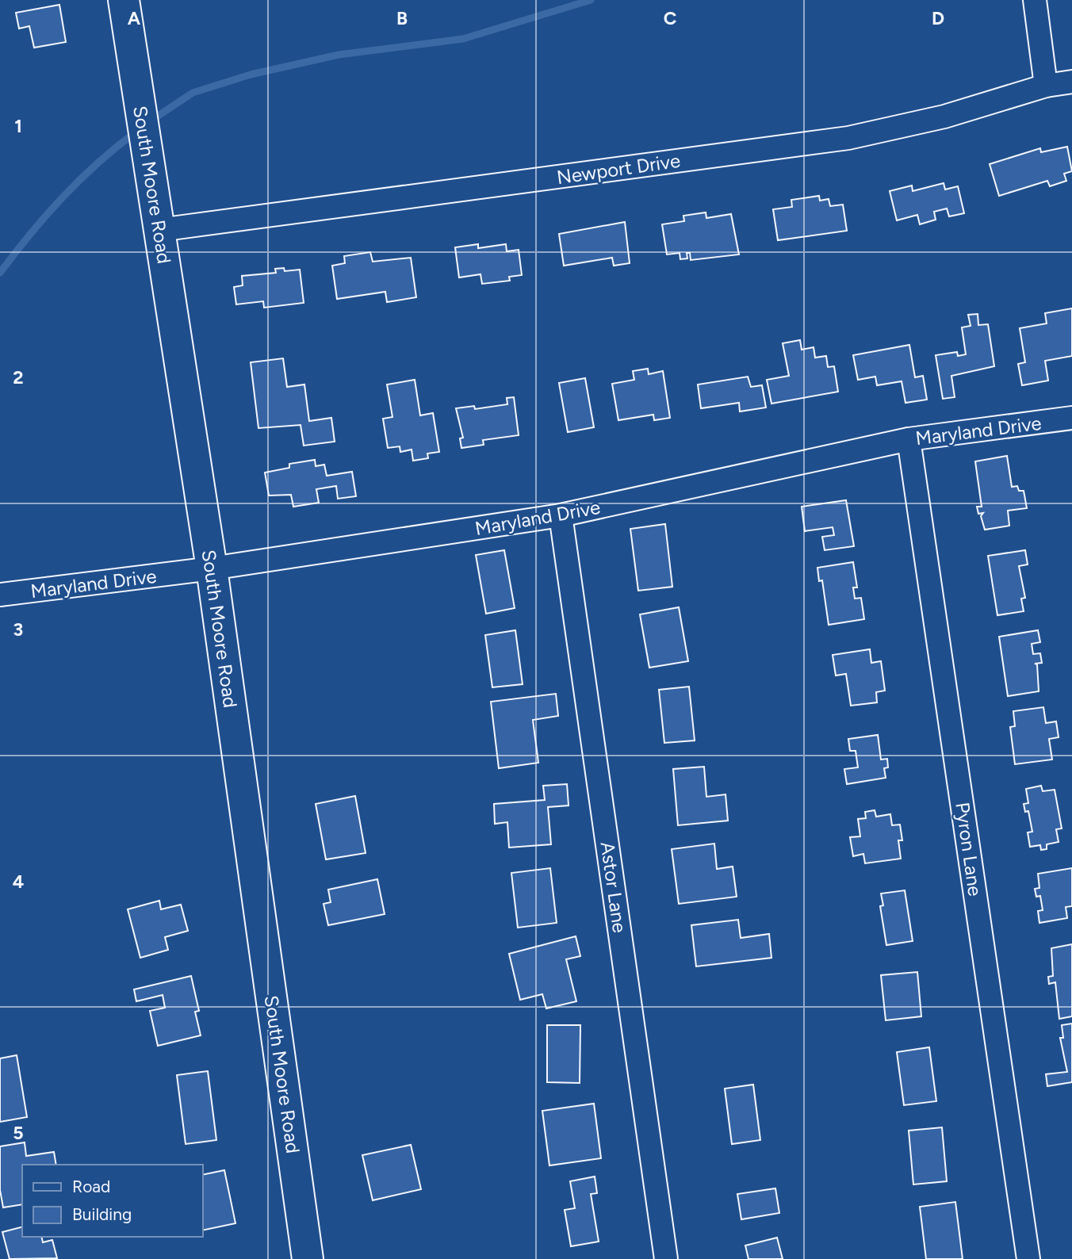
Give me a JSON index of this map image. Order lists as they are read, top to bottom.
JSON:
{
  "streets": {
    "main road": ["South Moore Road"],
    "street": [
      "Newport Drive",
      "Maryland Drive",
      "Pyron Lane",
      "Astor Lane"
    ]
  },
  "crossings": [
    ["Newport Drive", "South Moore Road"],
    ["South Moore Road", "Maryland Drive"],
    ["Maryland Drive", "Pyron Lane"],
    ["Maryland Drive", "Astor Lane"]
  ],
  "legend": ["Road", "Building"],
  "grid": {
    "columns": [
      "A",
      "B",
      "C",
      "D"
    ],
    "rows": [
      "1",
      "2",
      "3",
      "4",
      "5"
    ]
  }
}
